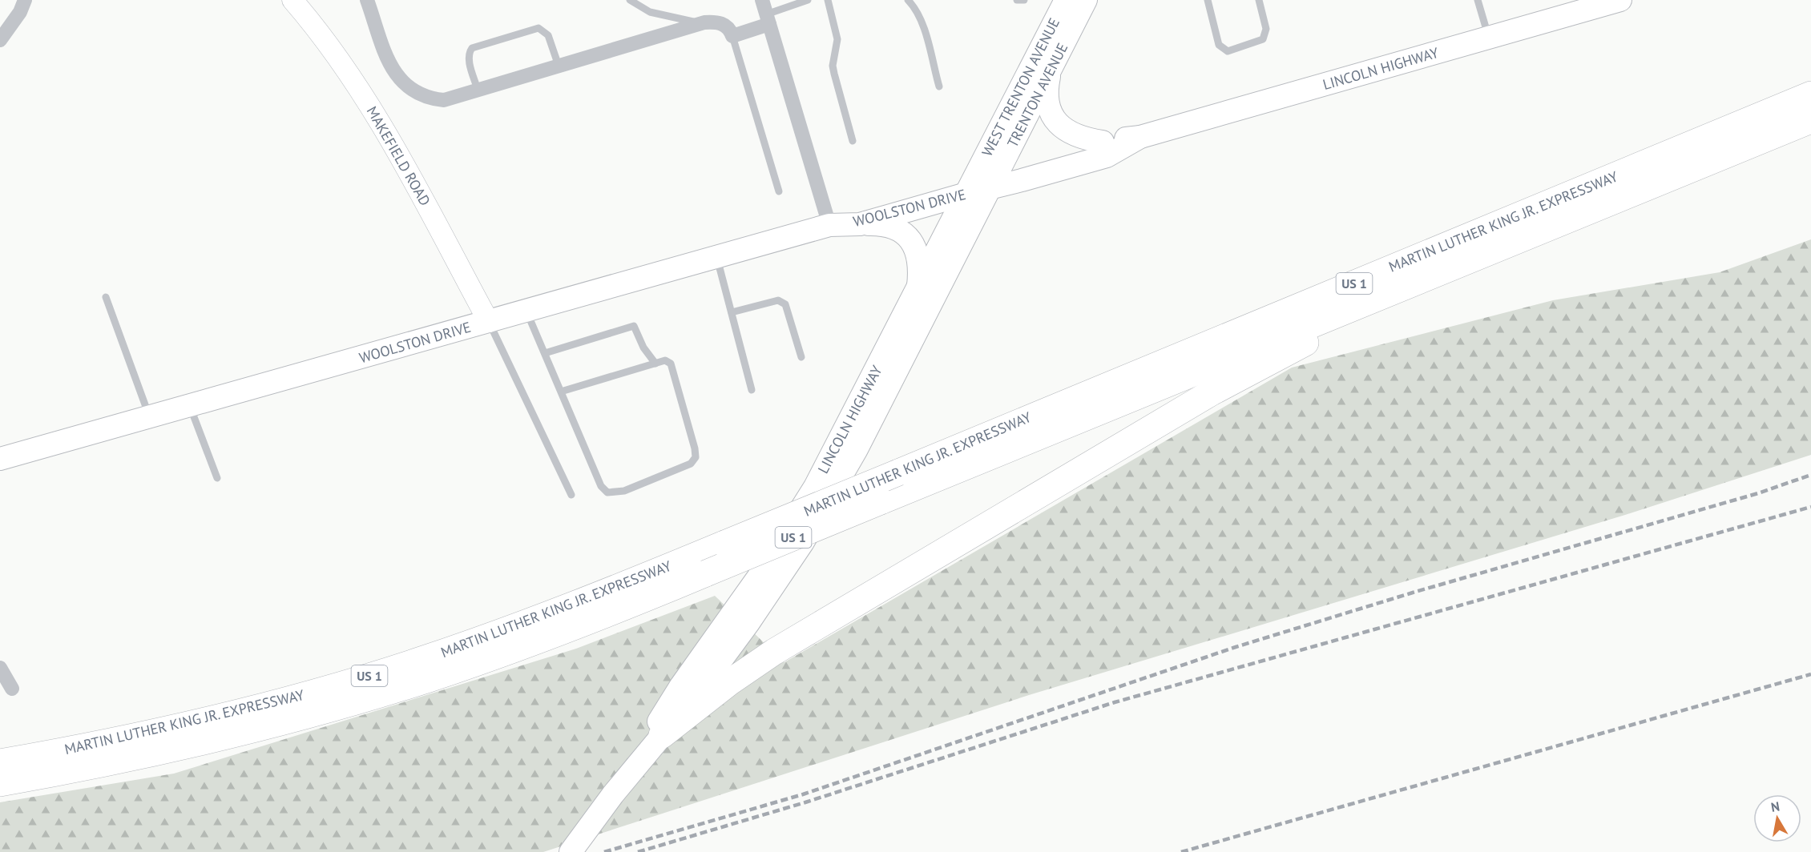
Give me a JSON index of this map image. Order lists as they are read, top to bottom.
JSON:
{
  "streets": {
    "highway": ["MARTIN LUTHER KING JR. EXPRESSWAY", "US 1"],
    "main road": [
      "LINCOLN HIGHWAY",
      "WEST TRENTON AVENUE",
      "TRENTON AVENUE",
      "WOOLSTON DRIVE"
    ],
    "street": ["MAKEFIELD ROAD"]
  },
  "crossings": [
    ["LINCOLN HIGHWAY", "WEST TRENTON AVENUE"],
    ["LINCOLN HIGHWAY", "TRENTON AVENUE"],
    ["LINCOLN HIGHWAY", "WOOLSTON DRIVE"],
    ["WEST TRENTON AVENUE", "TRENTON AVENUE"],
    ["WEST TRENTON AVENUE", "WOOLSTON DRIVE"],
    ["TRENTON AVENUE", "WOOLSTON DRIVE"],
    ["MAKEFIELD ROAD", "WOOLSTON DRIVE"]
  ],
  "north": "top"
}
